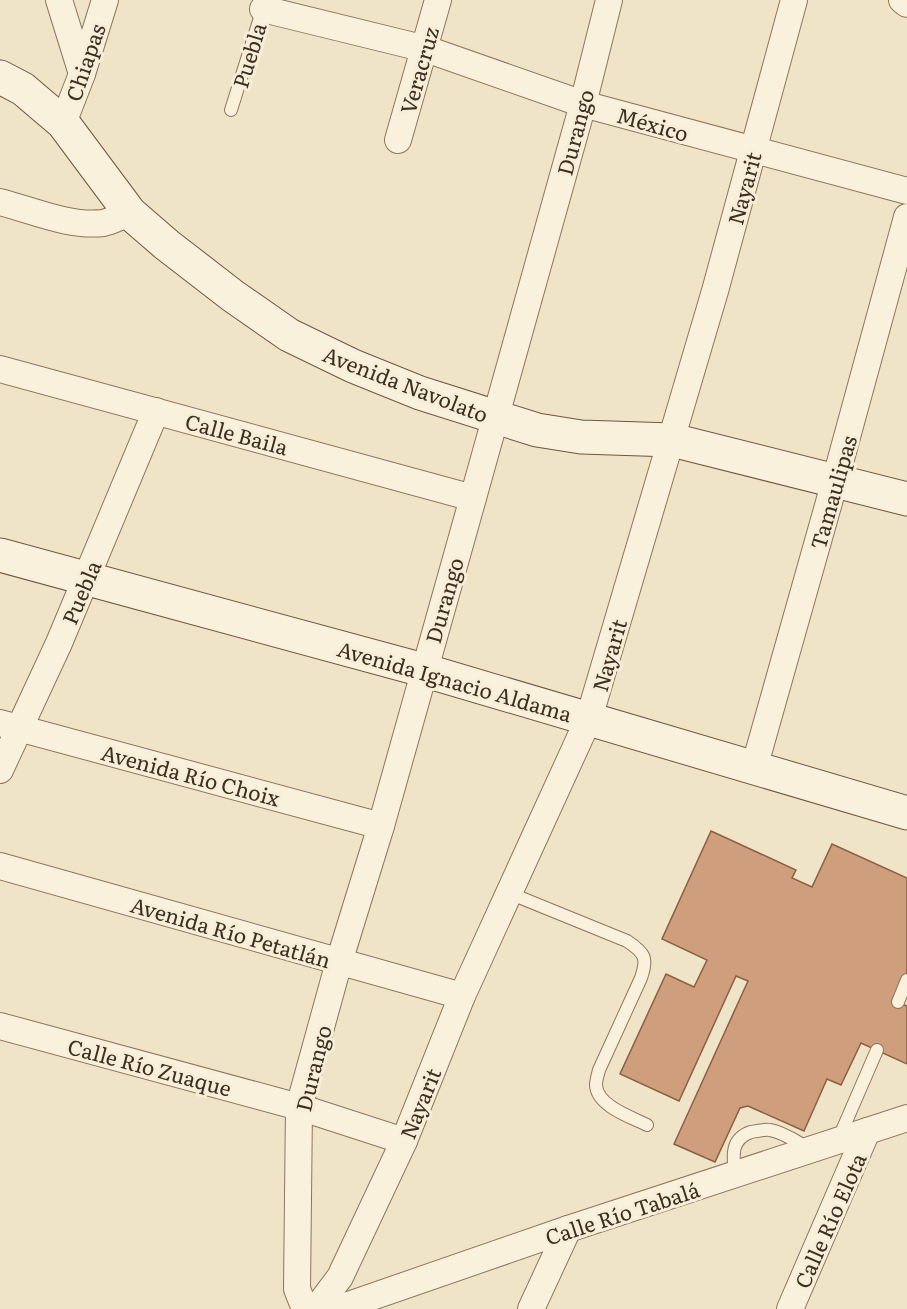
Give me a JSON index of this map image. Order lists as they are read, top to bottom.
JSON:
{
  "streets": {
    "street": [
      "Puebla",
      "Chiapas",
      "Veracruz",
      "México",
      "Durango",
      "Nayarit",
      "Avenida Navolato",
      "Calle Baila",
      "Tamaulipas",
      "Avenida Ignacio Aldama",
      "Avenida Río Choix",
      "Avenida Río Petatlán",
      "Calle Río Zuaque",
      "Calle Río Tabalá",
      "Calle Río Elota"
    ]
  },
  "crossings": [
    ["Puebla", "México"],
    ["Puebla", "Calle Baila"],
    ["Puebla", "Avenida Ignacio Aldama"],
    ["Puebla", "Avenida Río Choix"],
    ["Chiapas", "Avenida Navolato"],
    ["Veracruz", "México"],
    ["México", "Durango"],
    ["México", "Nayarit"],
    ["Durango", "Avenida Navolato"],
    ["Durango", "Calle Baila"],
    ["Durango", "Avenida Ignacio Aldama"],
    ["Durango", "Avenida Río Choix"],
    ["Durango", "Avenida Río Petatlán"],
    ["Durango", "Calle Río Zuaque"],
    ["Nayarit", "Avenida Navolato"],
    ["Nayarit", "Avenida Ignacio Aldama"],
    ["Nayarit", "Avenida Río Petatlán"],
    ["Nayarit", "Calle Río Zuaque"],
    ["Avenida Navolato", "Tamaulipas"],
    ["Tamaulipas", "Avenida Ignacio Aldama"],
    ["Calle Río Tabalá", "Calle Río Elota"]
  ]
}
